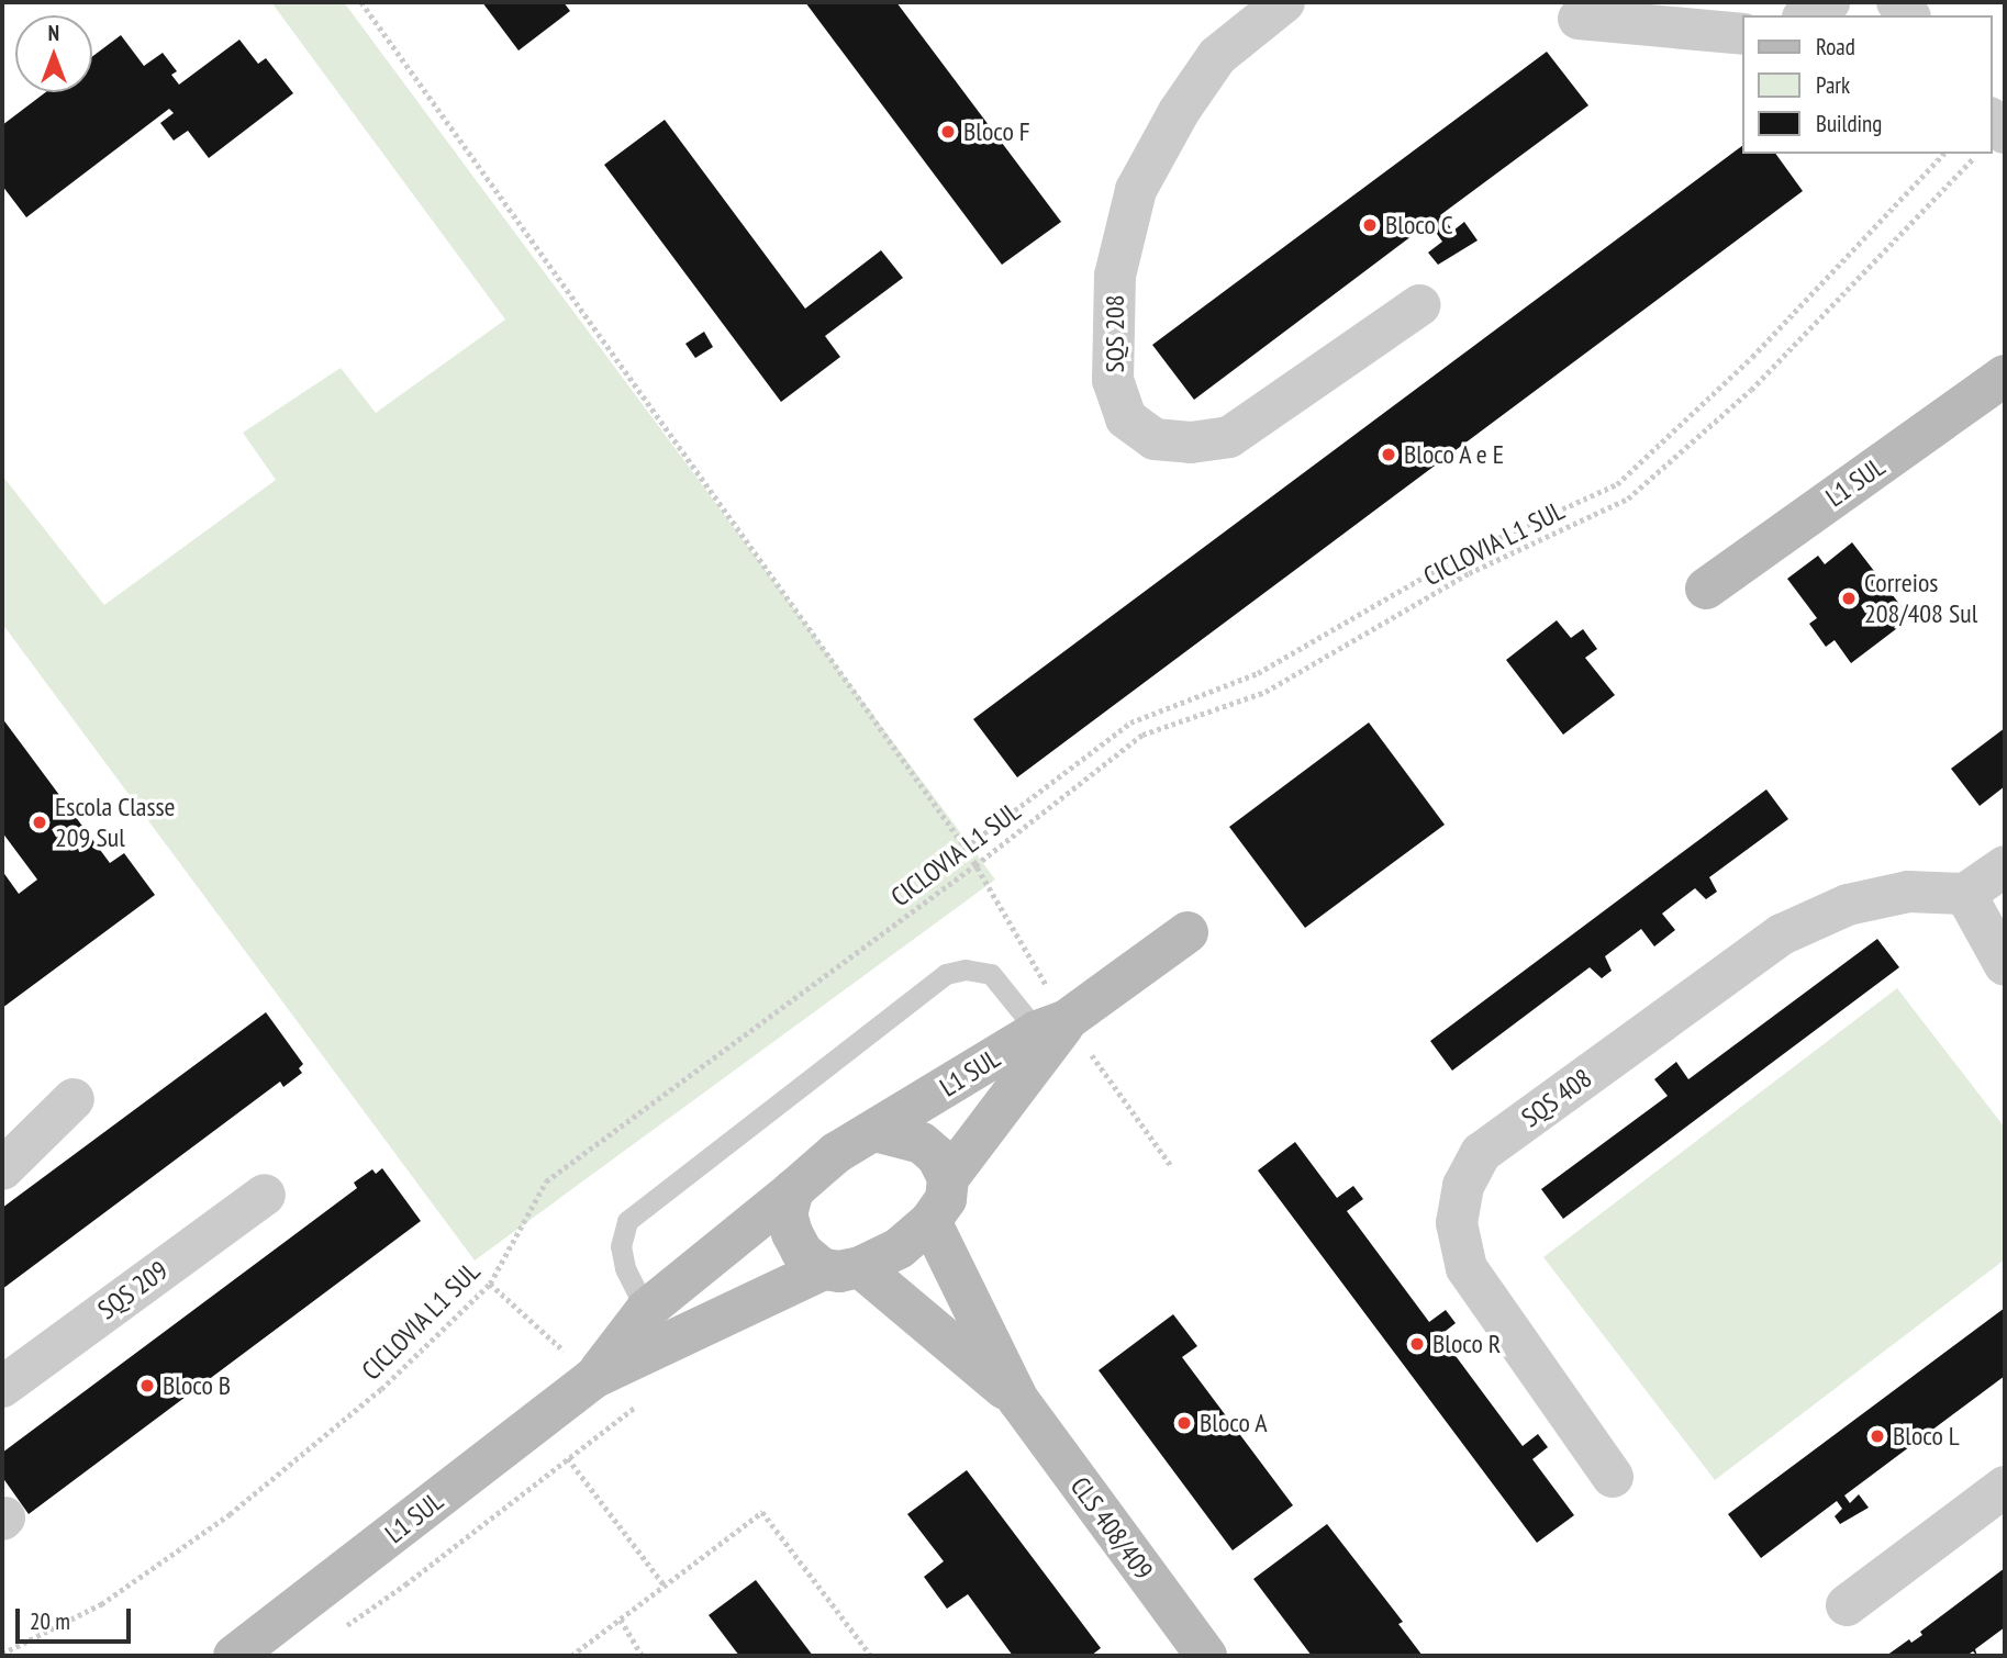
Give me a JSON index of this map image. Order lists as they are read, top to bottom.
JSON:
{
  "streets": {
    "street": [
      "SQS 208",
      "L1 SUL",
      "SQS 408",
      "SQS 209",
      "CLS 408/409"
    ],
    "path": ["CICLOVIA L1 SUL"]
  },
  "crossings": [
    ["L1 SUL", "CLS 408/409"]
  ],
  "places": [
    "Bloco F",
    "Bloco C",
    "Bloco A e E",
    "Correios 208/408 Sul",
    "Escola Classe 209 Sul",
    "Bloco R",
    "Bloco B",
    "Bloco A",
    "Bloco L"
  ],
  "legend": ["Road", "Park", "Building"],
  "scale_bar": "20 m",
  "north": "top"
}
